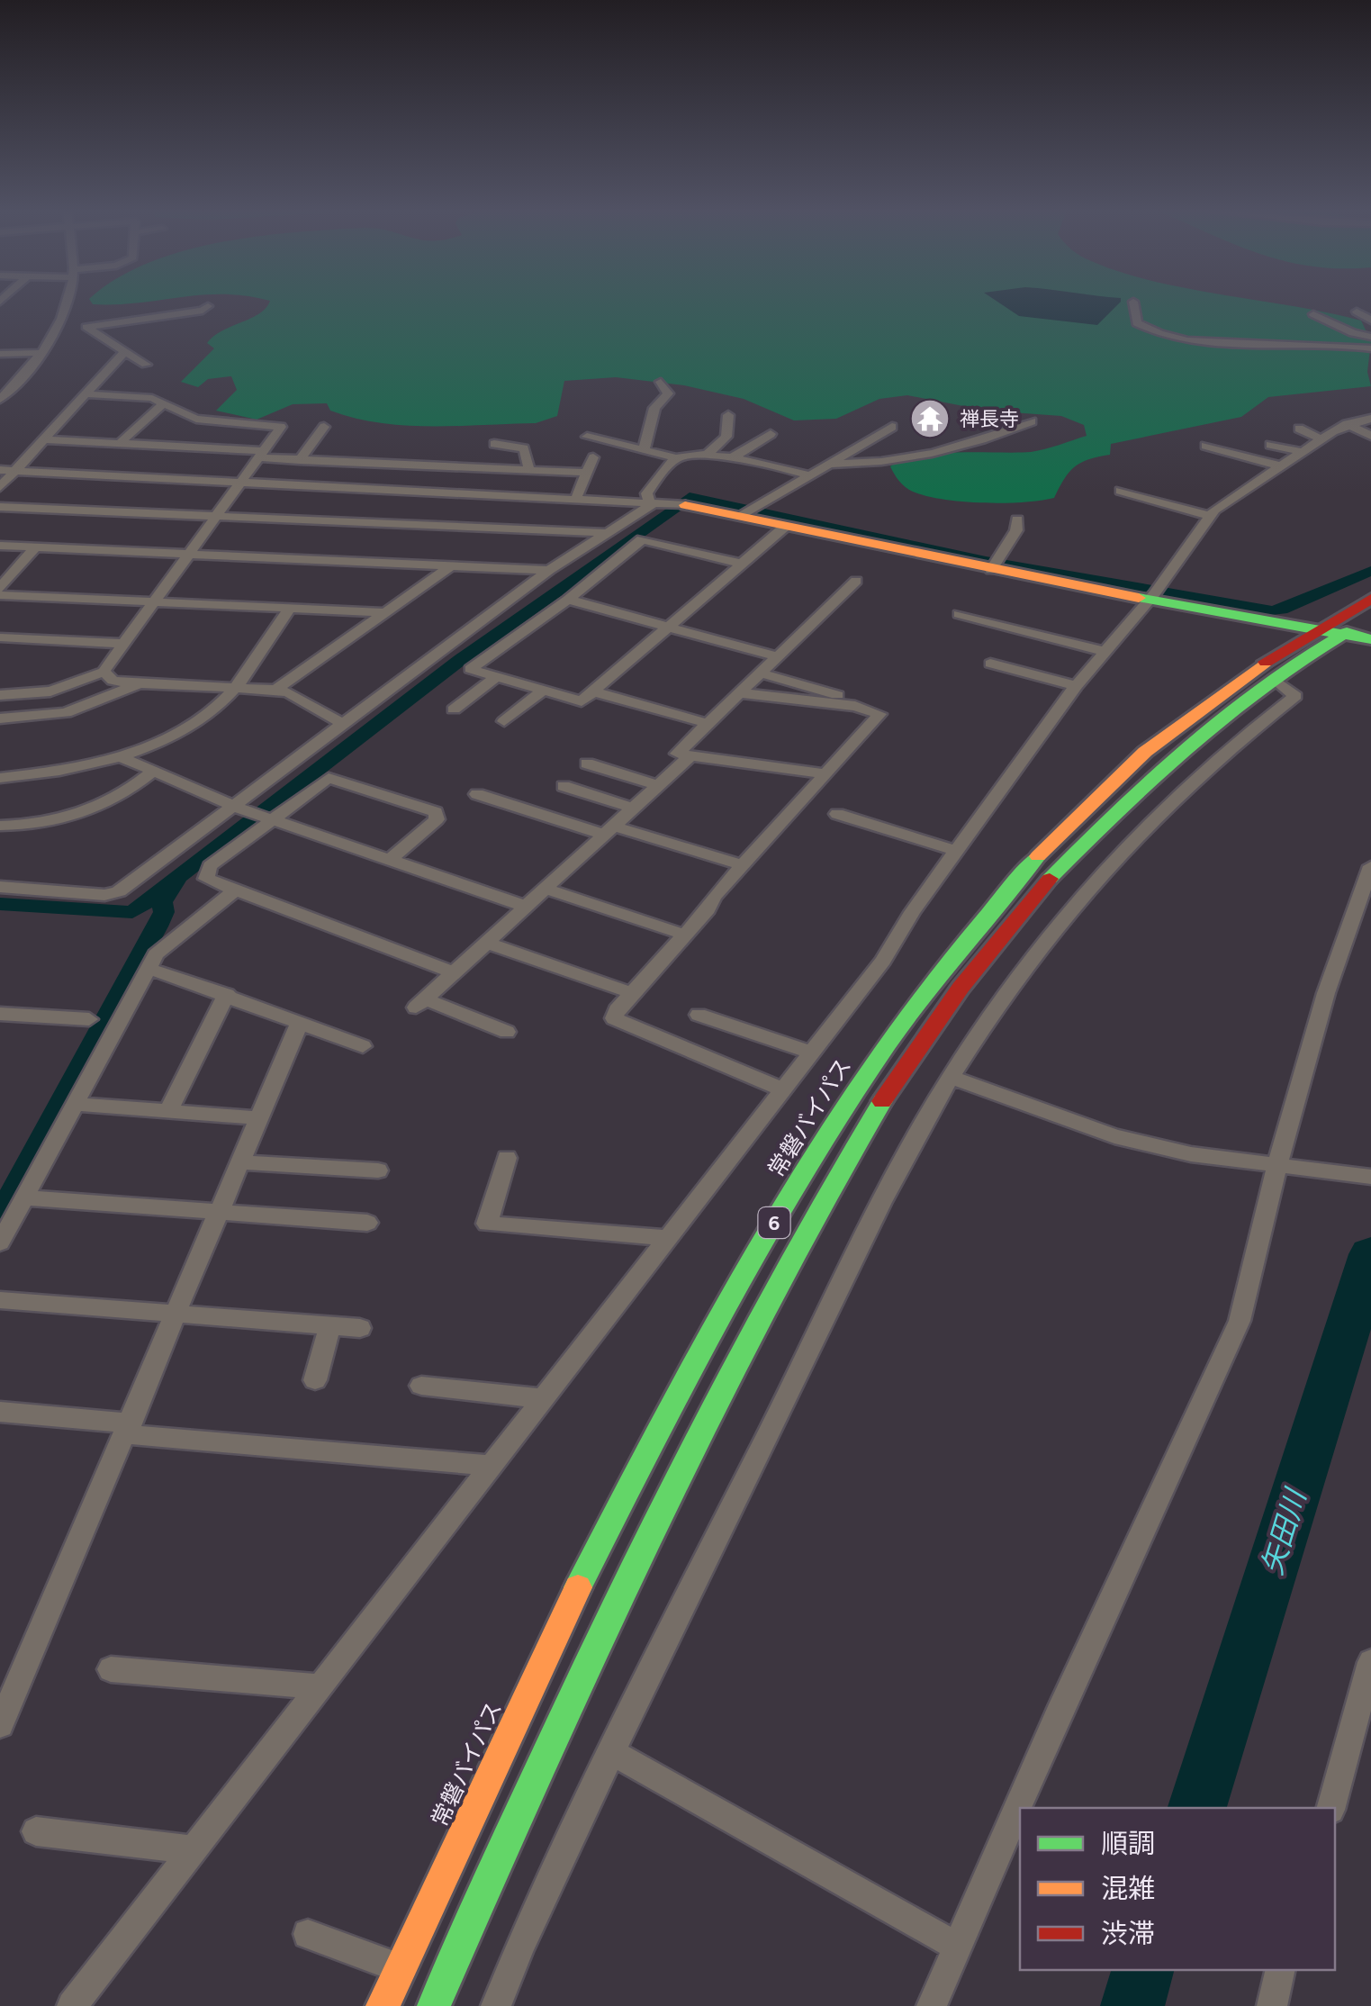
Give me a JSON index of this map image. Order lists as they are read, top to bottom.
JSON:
{
  "streets": {
    "main road": ["常磐バイパス", "6"]
  },
  "water": ["矢田川"],
  "places": {
    "temple": ["禅長寺"]
  },
  "legend": ["順調", "混雑", "渋滞"]
}
